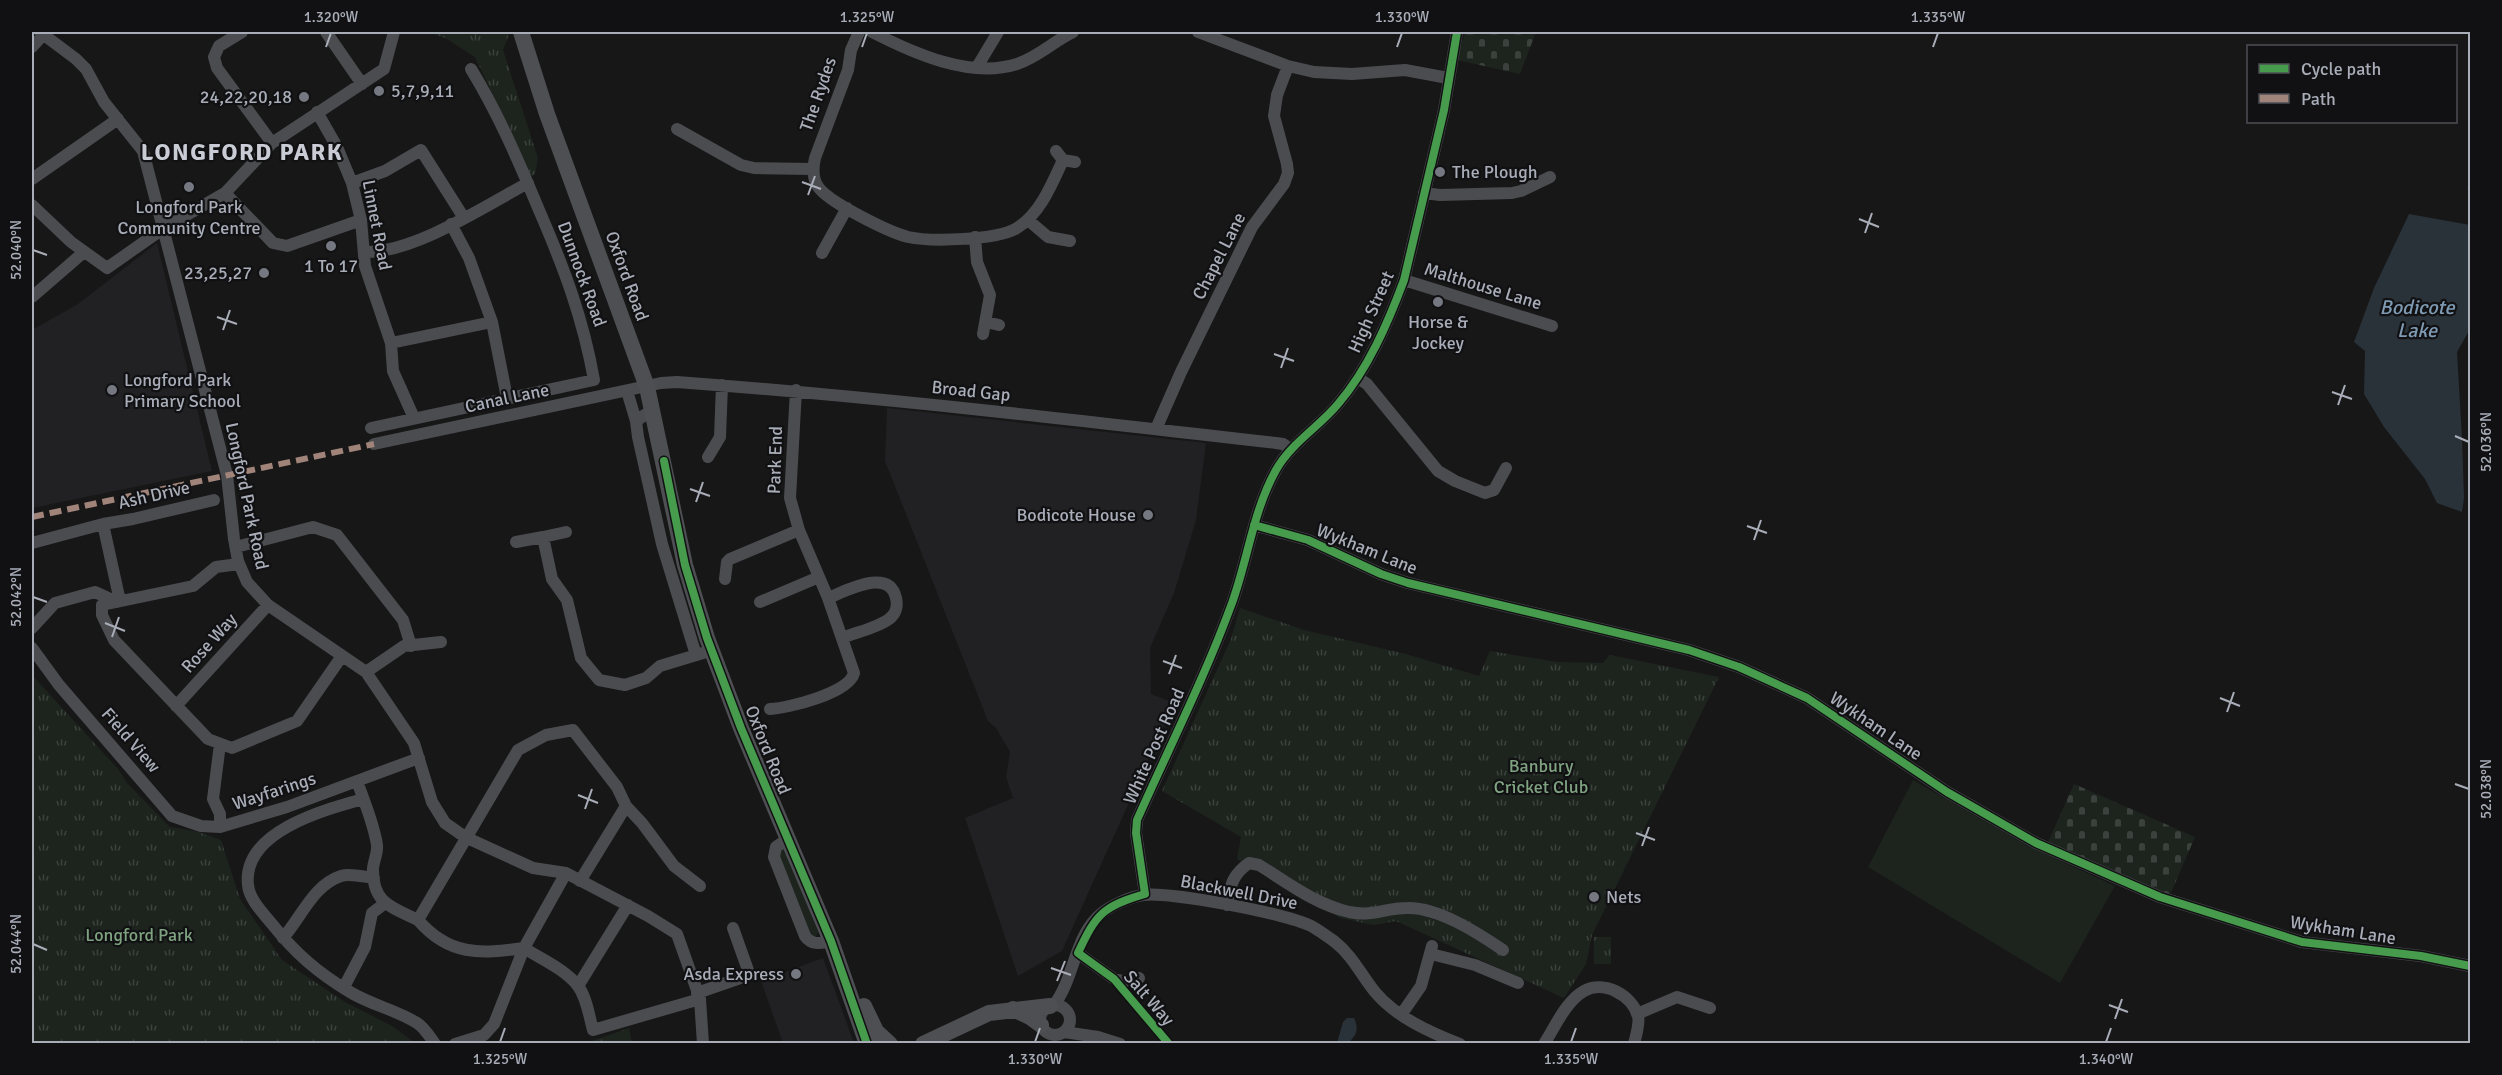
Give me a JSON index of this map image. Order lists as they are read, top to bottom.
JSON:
{
  "streets": {
    "main road": ["Oxford Road"],
    "street": [
      "The Rydes",
      "Linnet Road",
      "Chapel Lane",
      "Dunnock Road",
      "Malthouse Lane",
      "High Street",
      "Broad Gap",
      "Canal Lane",
      "Park End",
      "Ash Drive",
      "Longford Park Road",
      "Wykham Lane",
      "Rose Way",
      "Field View",
      "White Post Road",
      "Wayfarings",
      "Blackwell Drive",
      "Salt Way"
    ]
  },
  "crossings": [
    ["Chapel Lane", "Broad Gap"],
    ["Oxford Road", "Broad Gap"],
    ["Oxford Road", "Canal Lane"],
    ["Malthouse Lane", "High Street"],
    ["High Street", "Broad Gap"],
    ["High Street", "Wykham Lane"],
    ["High Street", "White Post Road"],
    ["Broad Gap", "Canal Lane"],
    ["Broad Gap", "Park End"],
    ["Longford Park Road", "Rose Way"],
    ["Longford Park Road", "Wayfarings"],
    ["Wykham Lane", "White Post Road"],
    ["Field View", "Wayfarings"],
    ["White Post Road", "Blackwell Drive"]
  ],
  "districts": ["LONGFORD PARK"],
  "water": ["Bodicote Lake"],
  "parks": ["Banbury Cricket Club", "Longford Park"],
  "places": [
    "5,7,9,11",
    "24,22,20,18",
    "The Plough",
    "Longford Park Community Centre",
    "1 To 17",
    "23,25,27",
    "Horse & Jockey",
    "Longford Park Primary School",
    "Bodicote House",
    "Nets",
    "Asda Express"
  ],
  "legend": ["Cycle path", "Path"],
  "coordinates": [
    "1.320°W",
    "1.325°W",
    "1.330°W",
    "1.335°W",
    "52.040°N",
    "52.036°N",
    "52.042°N",
    "52.038°N",
    "52.044°N",
    "1.340°W"
  ]
}
